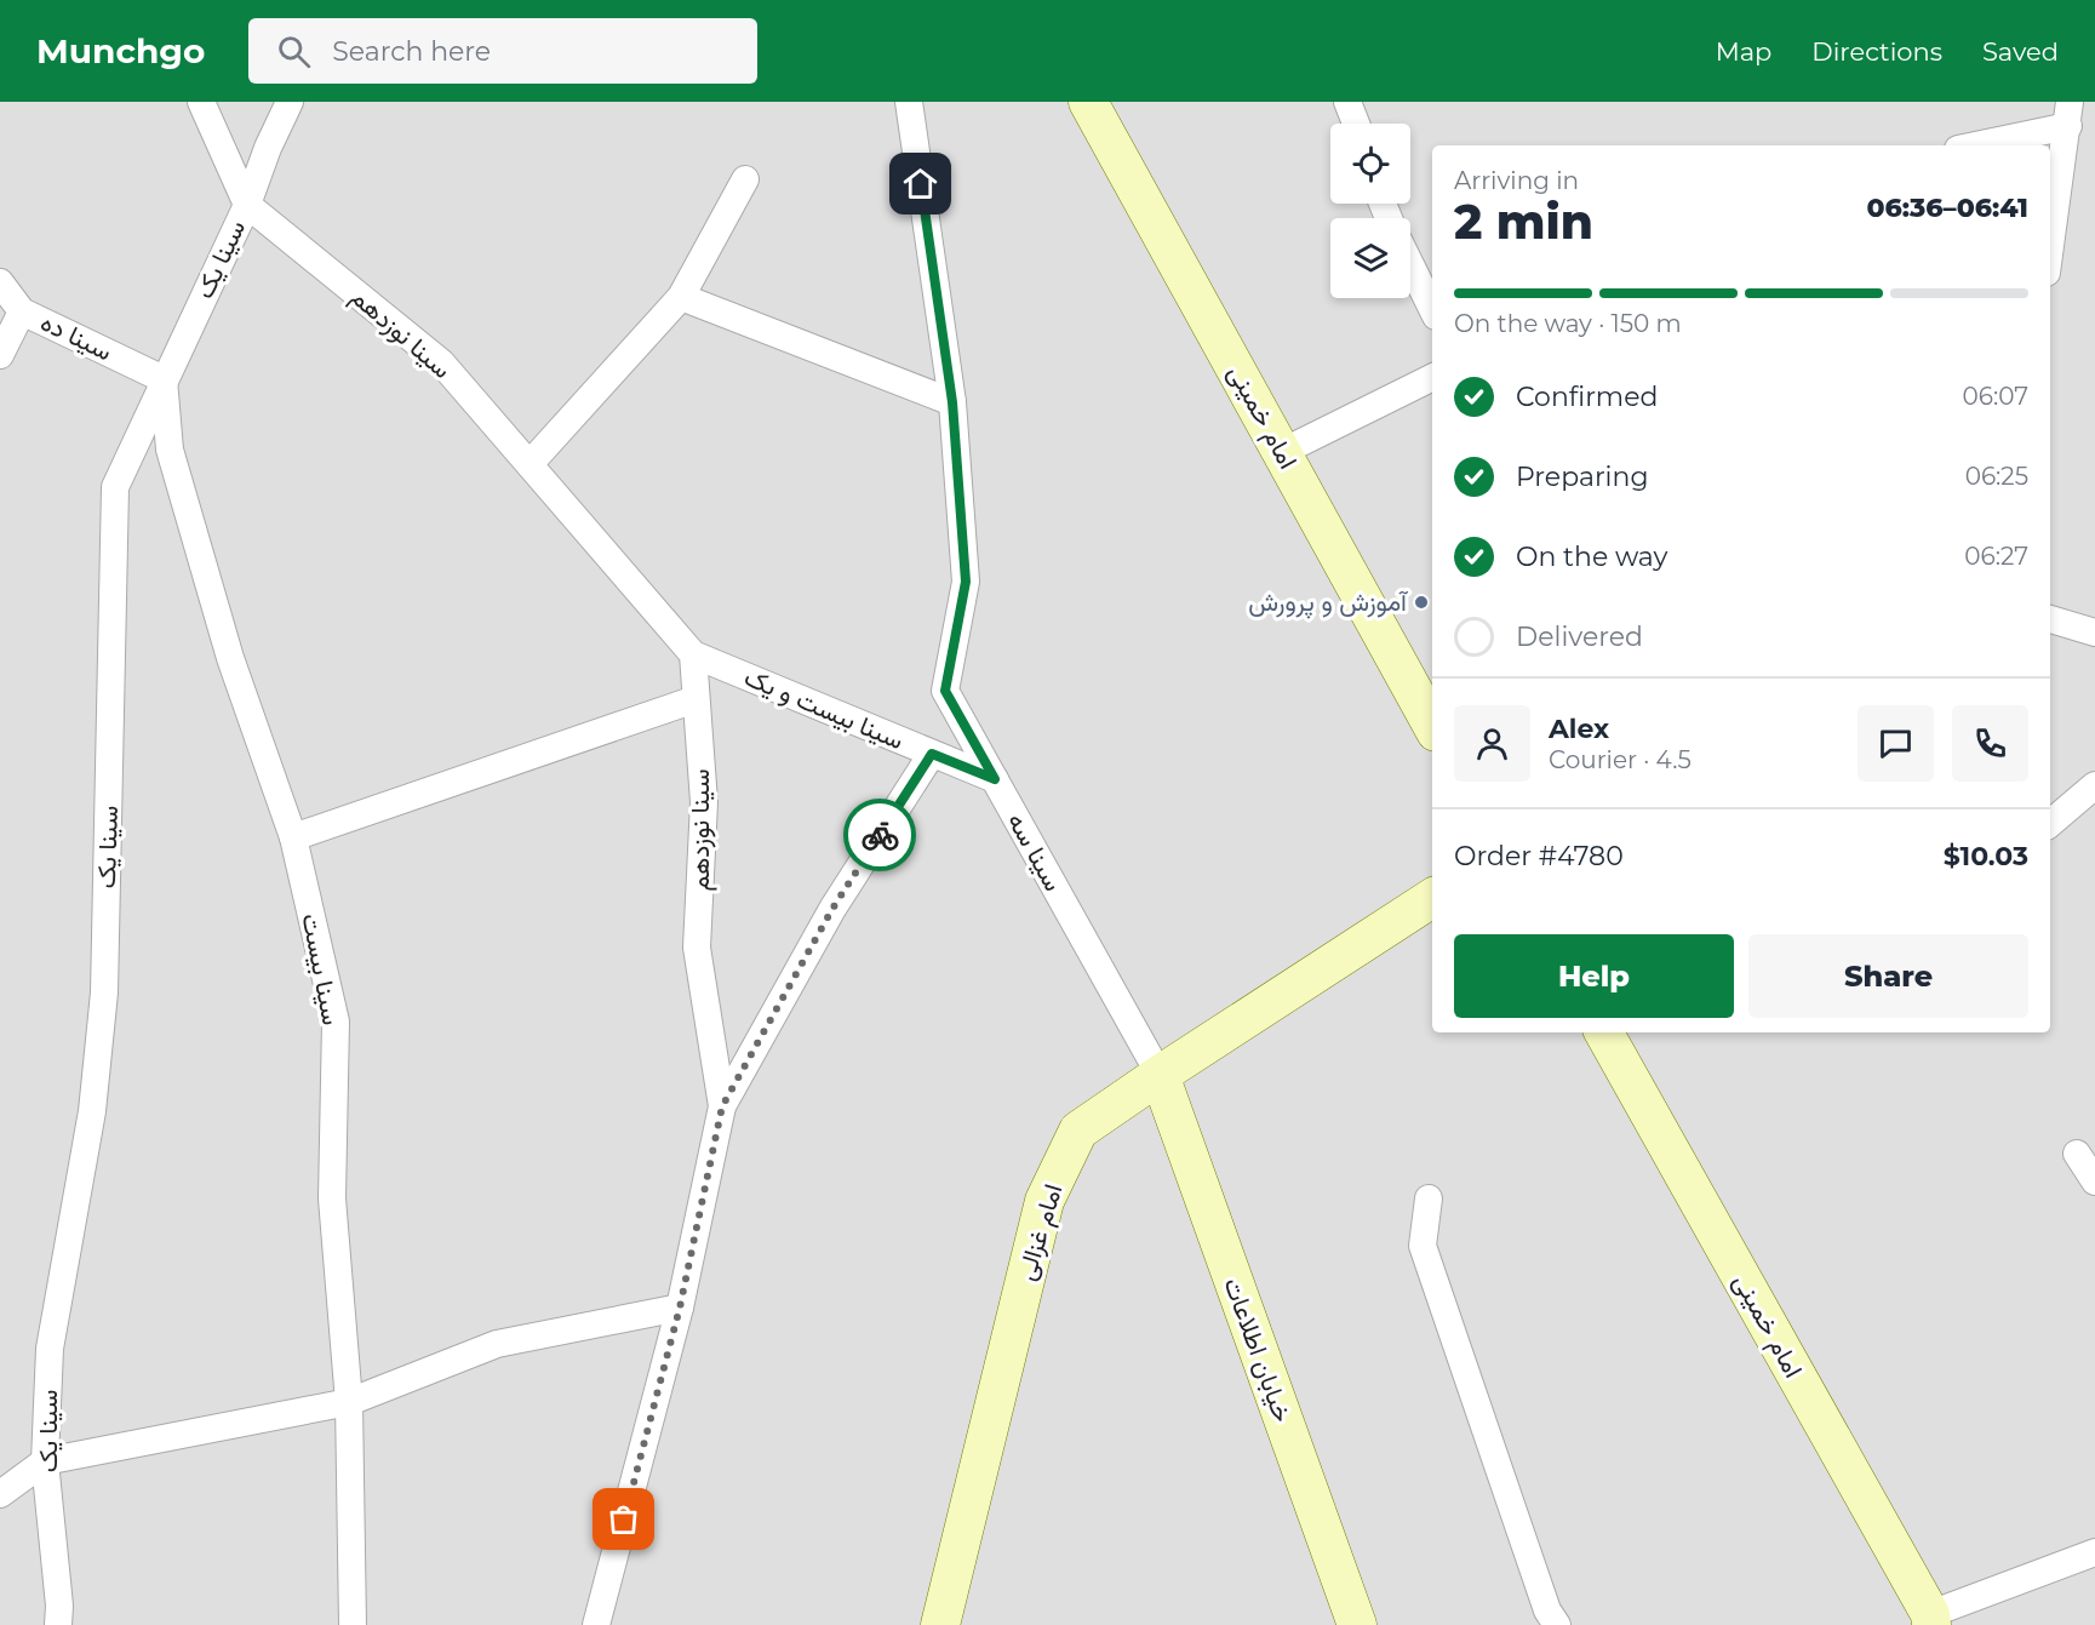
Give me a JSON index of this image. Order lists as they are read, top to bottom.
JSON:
{
  "streets": {
    "street": [
      "سینا یک",
      "سینا نوزدهم",
      "سینا ده",
      "امام خمینی",
      "سینا بیست و یک",
      "سینا سه",
      "سینا بیست",
      "امام غزالی",
      "خیابان اطلاعات"
    ]
  },
  "crossings": [
    ["سینا یک", "سینا نوزدهم"],
    ["سینا یک", "سینا ده"],
    ["سینا یک", "سینا بیست"],
    ["سینا نوزدهم", "سینا بیست و یک"],
    ["سینا ده", "سینا بیست"],
    ["سینا بیست و یک", "سینا سه"],
    ["سینا سه", "امام غزالی"],
    ["سینا سه", "خیابان اطلاعات"],
    ["امام غزالی", "خیابان اطلاعات"]
  ],
  "places": ["آموزش و پرورش"],
  "page": {
    "header": "Munchgo",
    "search": "Search here",
    "nav": ["Map", "Directions", "Saved"],
    "heading": ["2 min", "Arriving in", "06:36–06:41"],
    "panel": [
      "Alex",
      "Courier · 4.5",
      "Order #4780",
      "$10.03"
    ],
    "bar": "On the way · 150 m",
    "list": [
      ["Confirmed", "06:07"],
      ["Preparing", "06:25"],
      ["On the way", "06:27"],
      "Delivered"
    ],
    "buttons": ["Help", "Share"]
  }
}
